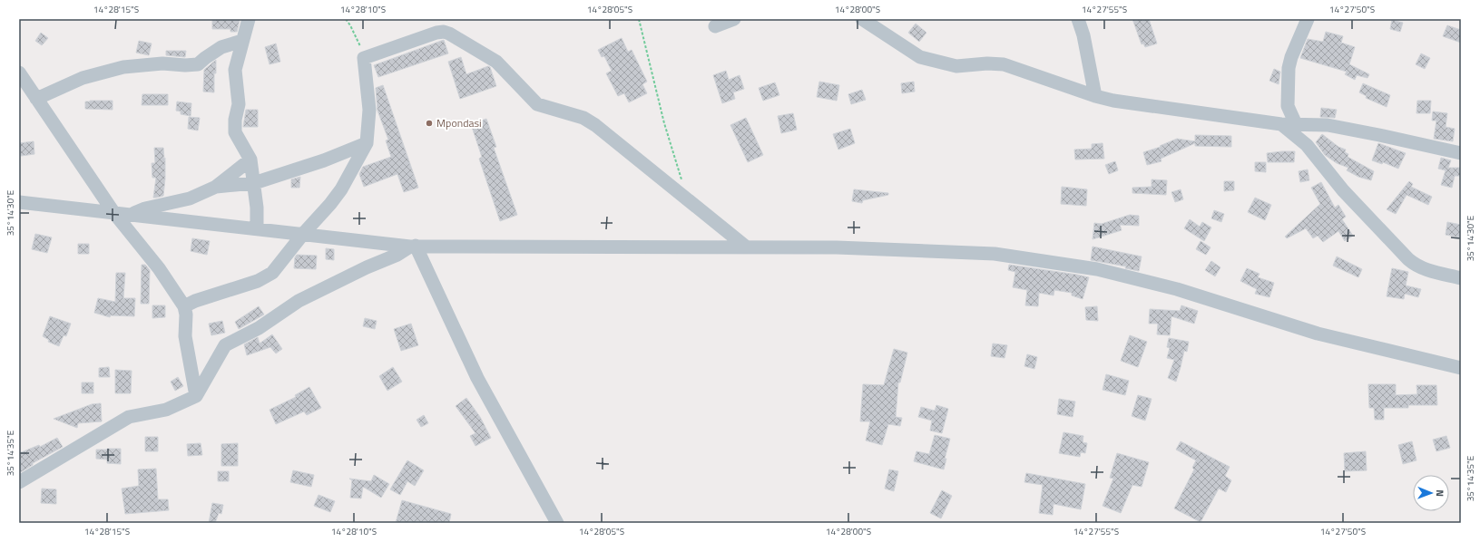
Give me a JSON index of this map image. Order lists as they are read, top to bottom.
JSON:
{
  "places": ["Mpondasi"],
  "north": "right",
  "coordinates": [
    "14°28'15\"S",
    "14°28'10\"S",
    "14°28'05\"S",
    "14°28'00\"S",
    "14°27'55\"S",
    "14°27'50\"S",
    "35°14'30\"E",
    "35°14'35\"E"
  ]
}
